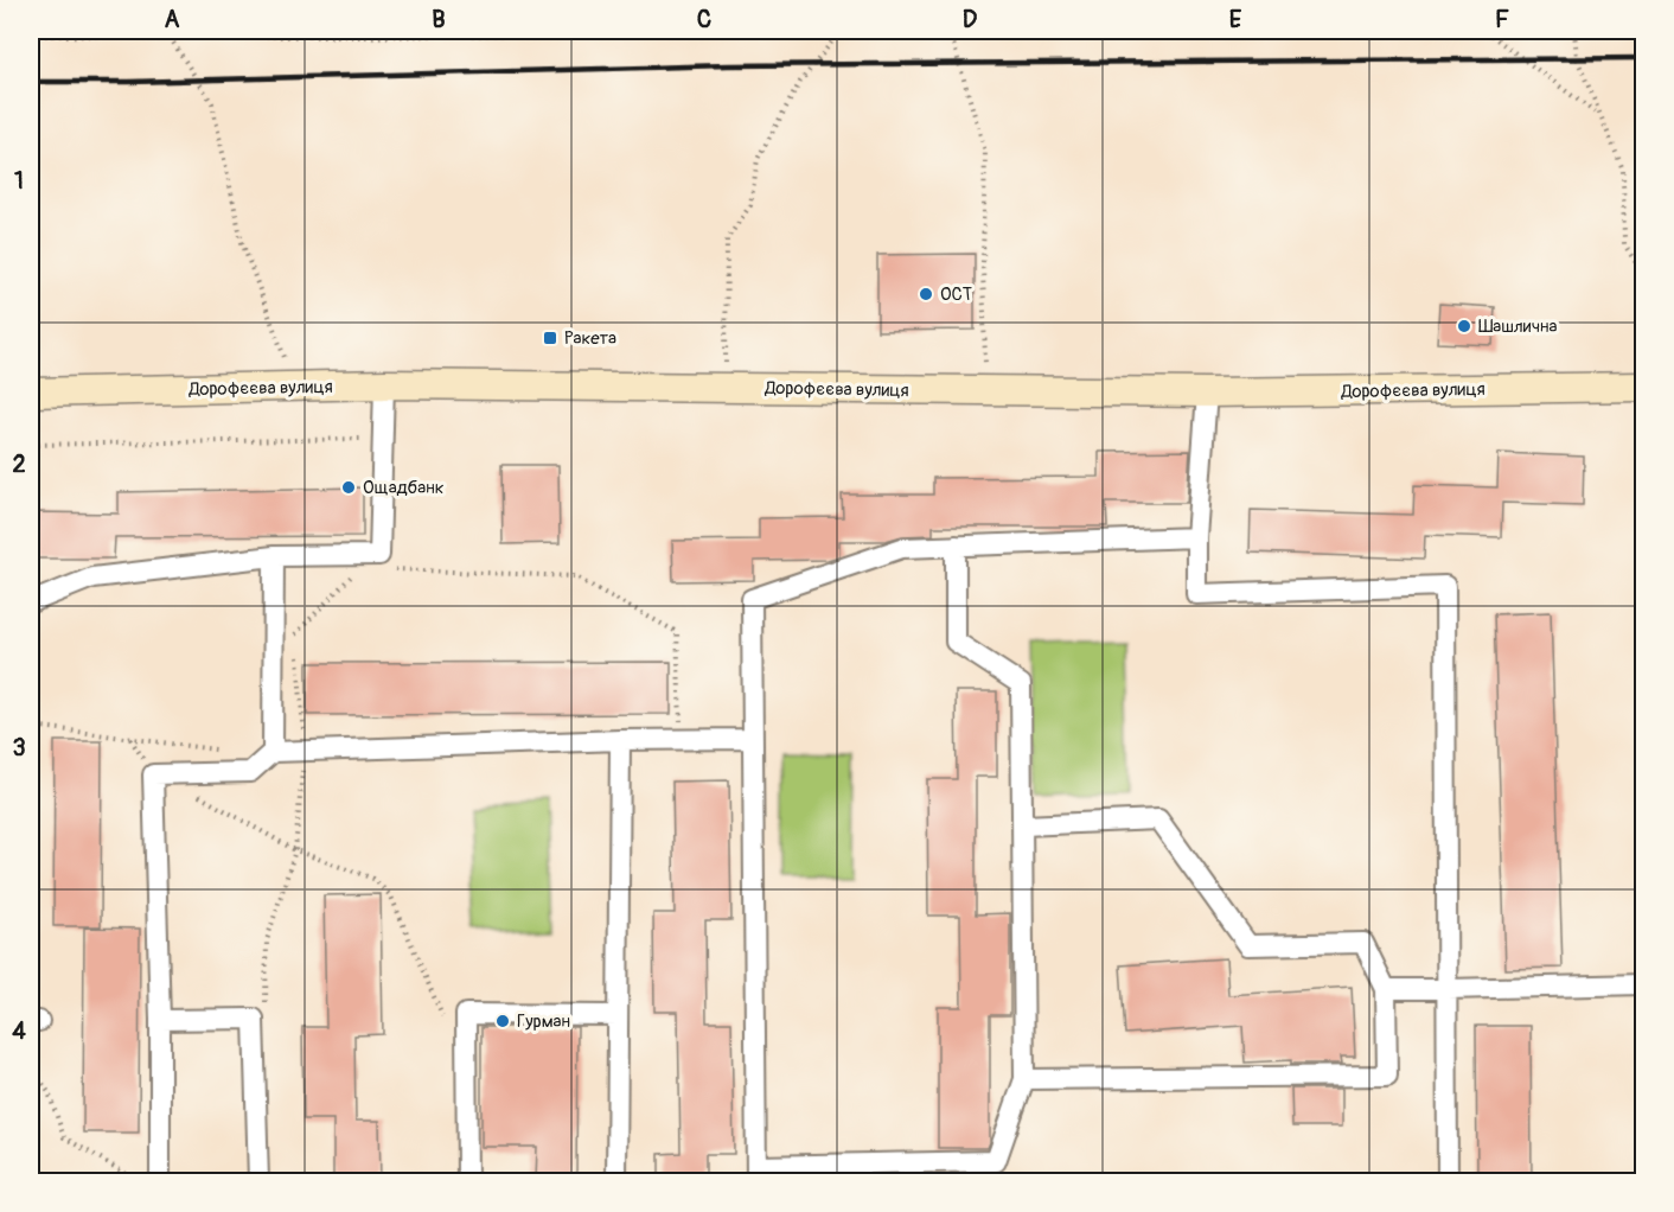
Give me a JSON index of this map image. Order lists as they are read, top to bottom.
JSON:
{
  "streets": {
    "street": ["Дорофєєва вулиця"]
  },
  "places": {
    "other": [
      "ОСТ",
      "Шашлична",
      "Ощадбанк",
      "Гурман"
    ],
    "transit": ["Ракета"]
  },
  "grid": {
    "columns": [
      "A",
      "B",
      "C",
      "D",
      "E",
      "F"
    ],
    "rows": [
      "1",
      "2",
      "3",
      "4"
    ]
  }
}
